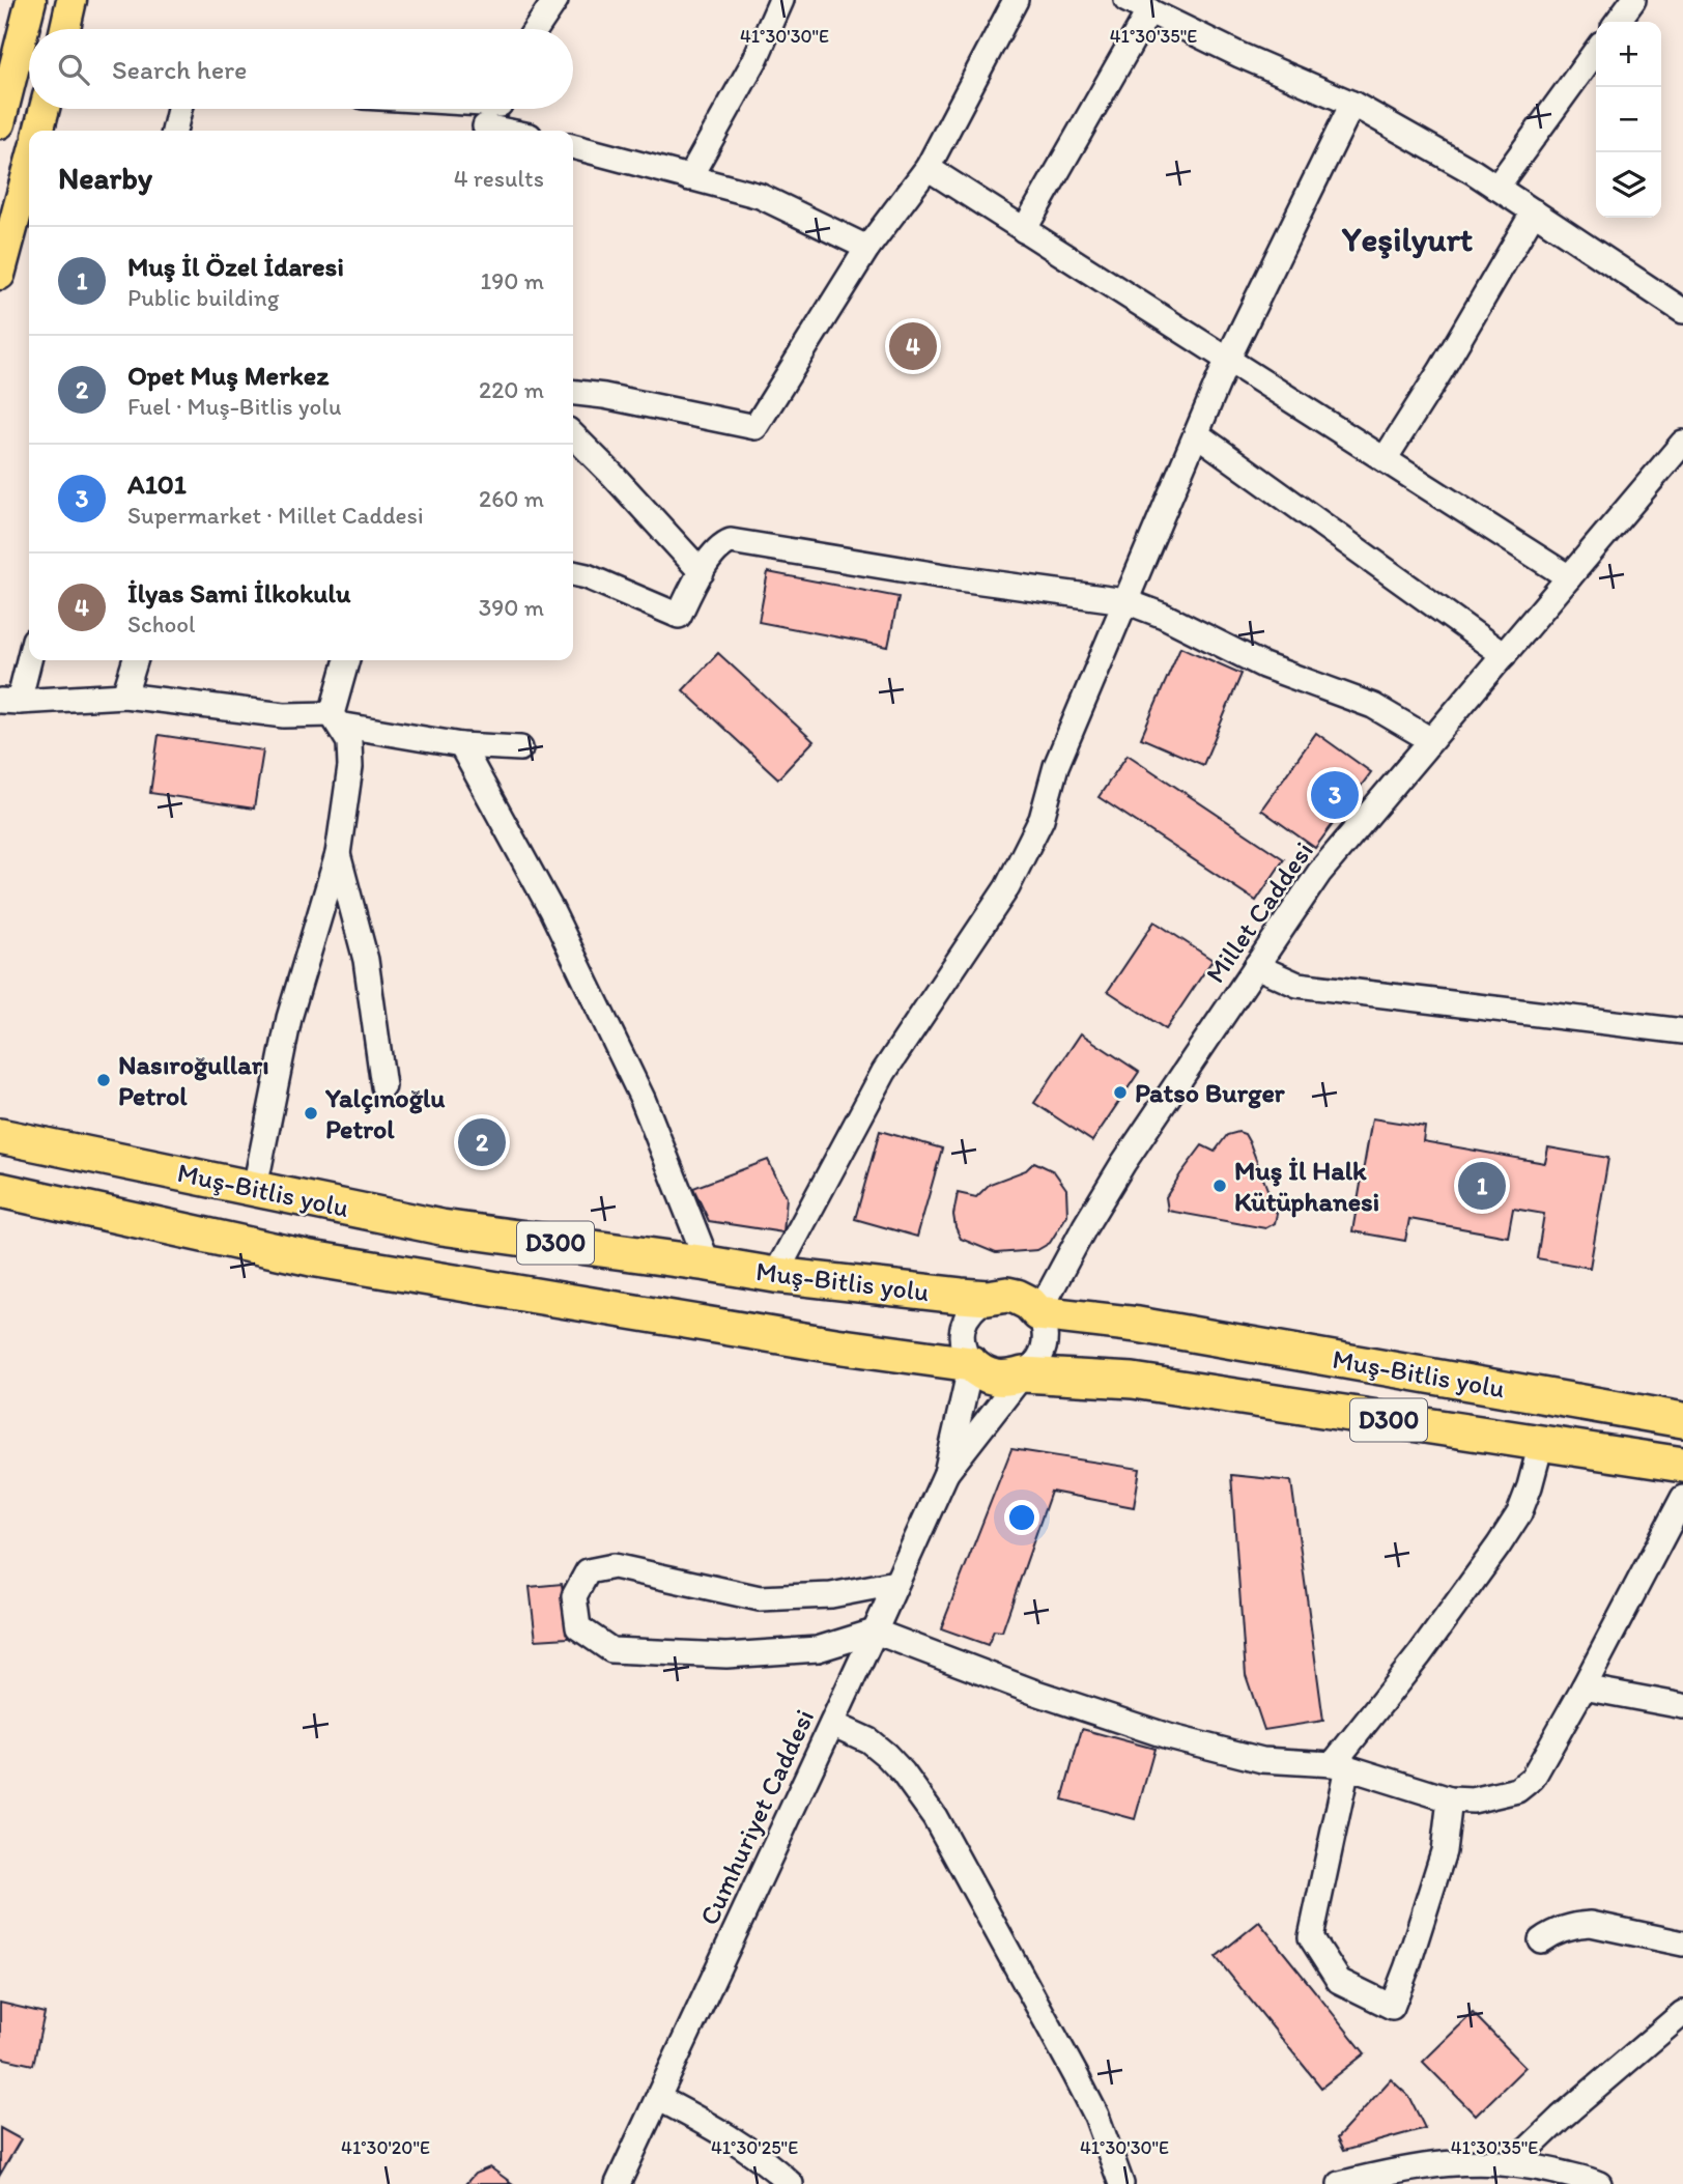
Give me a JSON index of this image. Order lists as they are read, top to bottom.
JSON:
{
  "streets": {
    "highway": ["Muş-Bitlis yolu", "D300"],
    "street": ["Millet Caddesi", "Cumhuriyet Caddesi"]
  },
  "crossings": [
    ["Millet Caddesi", "Muş-Bitlis yolu"],
    ["Millet Caddesi", "Cumhuriyet Caddesi"],
    ["Muş-Bitlis yolu", "Cumhuriyet Caddesi"]
  ],
  "districts": ["Yeşilyurt"],
  "places": [
    "Nasıroğulları Petrol",
    "Patso Burger",
    "Yalçınoğlu Petrol",
    "Muş İl Halk Kütüphanesi"
  ],
  "page": {
    "map_buttons": ["+", "−"],
    "search": "Search here",
    "heading": ["Nearby", "4 results"],
    "list": [
      {
        "mark": "1",
        "name": "Muş İl Özel İdaresi",
        "note": "Public building",
        "value": "190 m"
      },
      {
        "mark": "2",
        "name": "Opet Muş Merkez",
        "note": "Fuel · Muş-Bitlis yolu",
        "value": "220 m"
      },
      {
        "mark": "3",
        "name": "A101",
        "note": "Supermarket · Millet Caddesi",
        "value": "260 m"
      },
      {
        "mark": "4",
        "name": "İlyas Sami İlkokulu",
        "note": "School",
        "value": "390 m"
      }
    ],
    "pins": [
      "4",
      "3",
      "2",
      "1"
    ]
  },
  "coordinates": [
    "41°30'30\"E",
    "41°30'35\"E",
    "41°30'20\"E",
    "41°30'25\"E"
  ]
}
